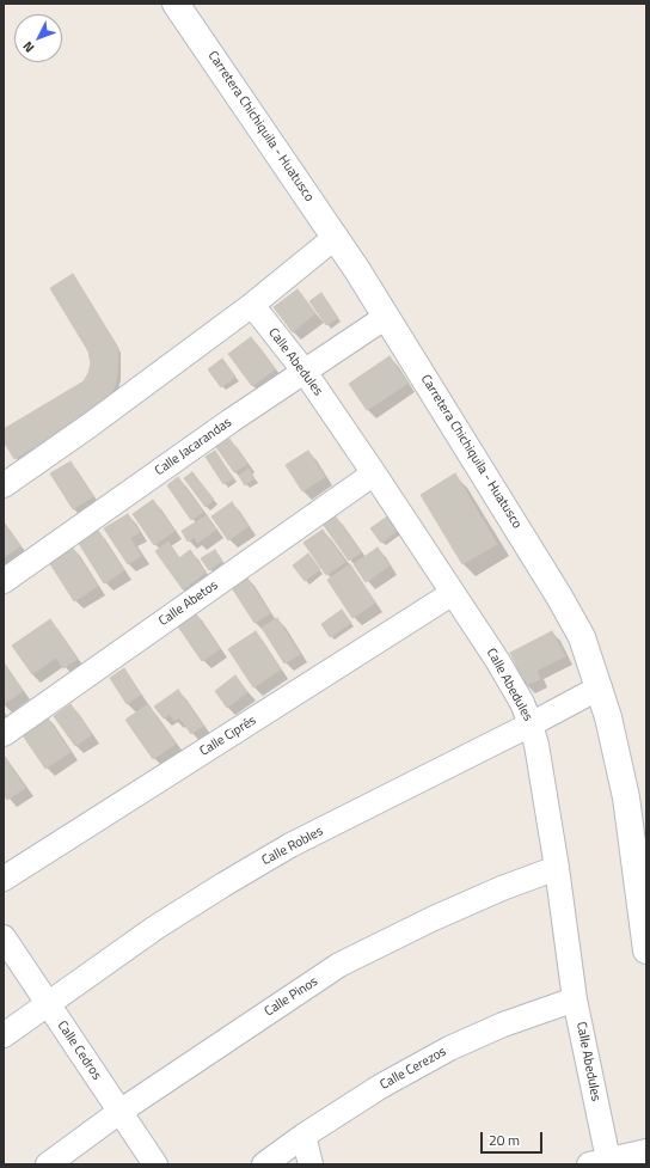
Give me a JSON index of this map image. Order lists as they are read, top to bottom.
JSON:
{
  "streets": {
    "main road": ["Carretera Chichiquila - Huatusco"],
    "street": [
      "Calle Abedules",
      "Calle Jacarandas",
      "Calle Abetos",
      "Calle Ciprés",
      "Calle Robles",
      "Calle Pinos",
      "Calle Cedros",
      "Calle Cerezos"
    ]
  },
  "crossings": [
    ["Carretera Chichiquila - Huatusco", "Calle Jacarandas"],
    ["Carretera Chichiquila - Huatusco", "Calle Robles"],
    ["Calle Abedules", "Calle Jacarandas"],
    ["Calle Abedules", "Calle Abetos"],
    ["Calle Abedules", "Calle Ciprés"],
    ["Calle Abedules", "Calle Robles"],
    ["Calle Abedules", "Calle Pinos"],
    ["Calle Abedules", "Calle Cerezos"],
    ["Calle Robles", "Calle Cedros"],
    ["Calle Pinos", "Calle Cedros"]
  ],
  "scale_bar": "20 m",
  "north": "bottom left"
}
